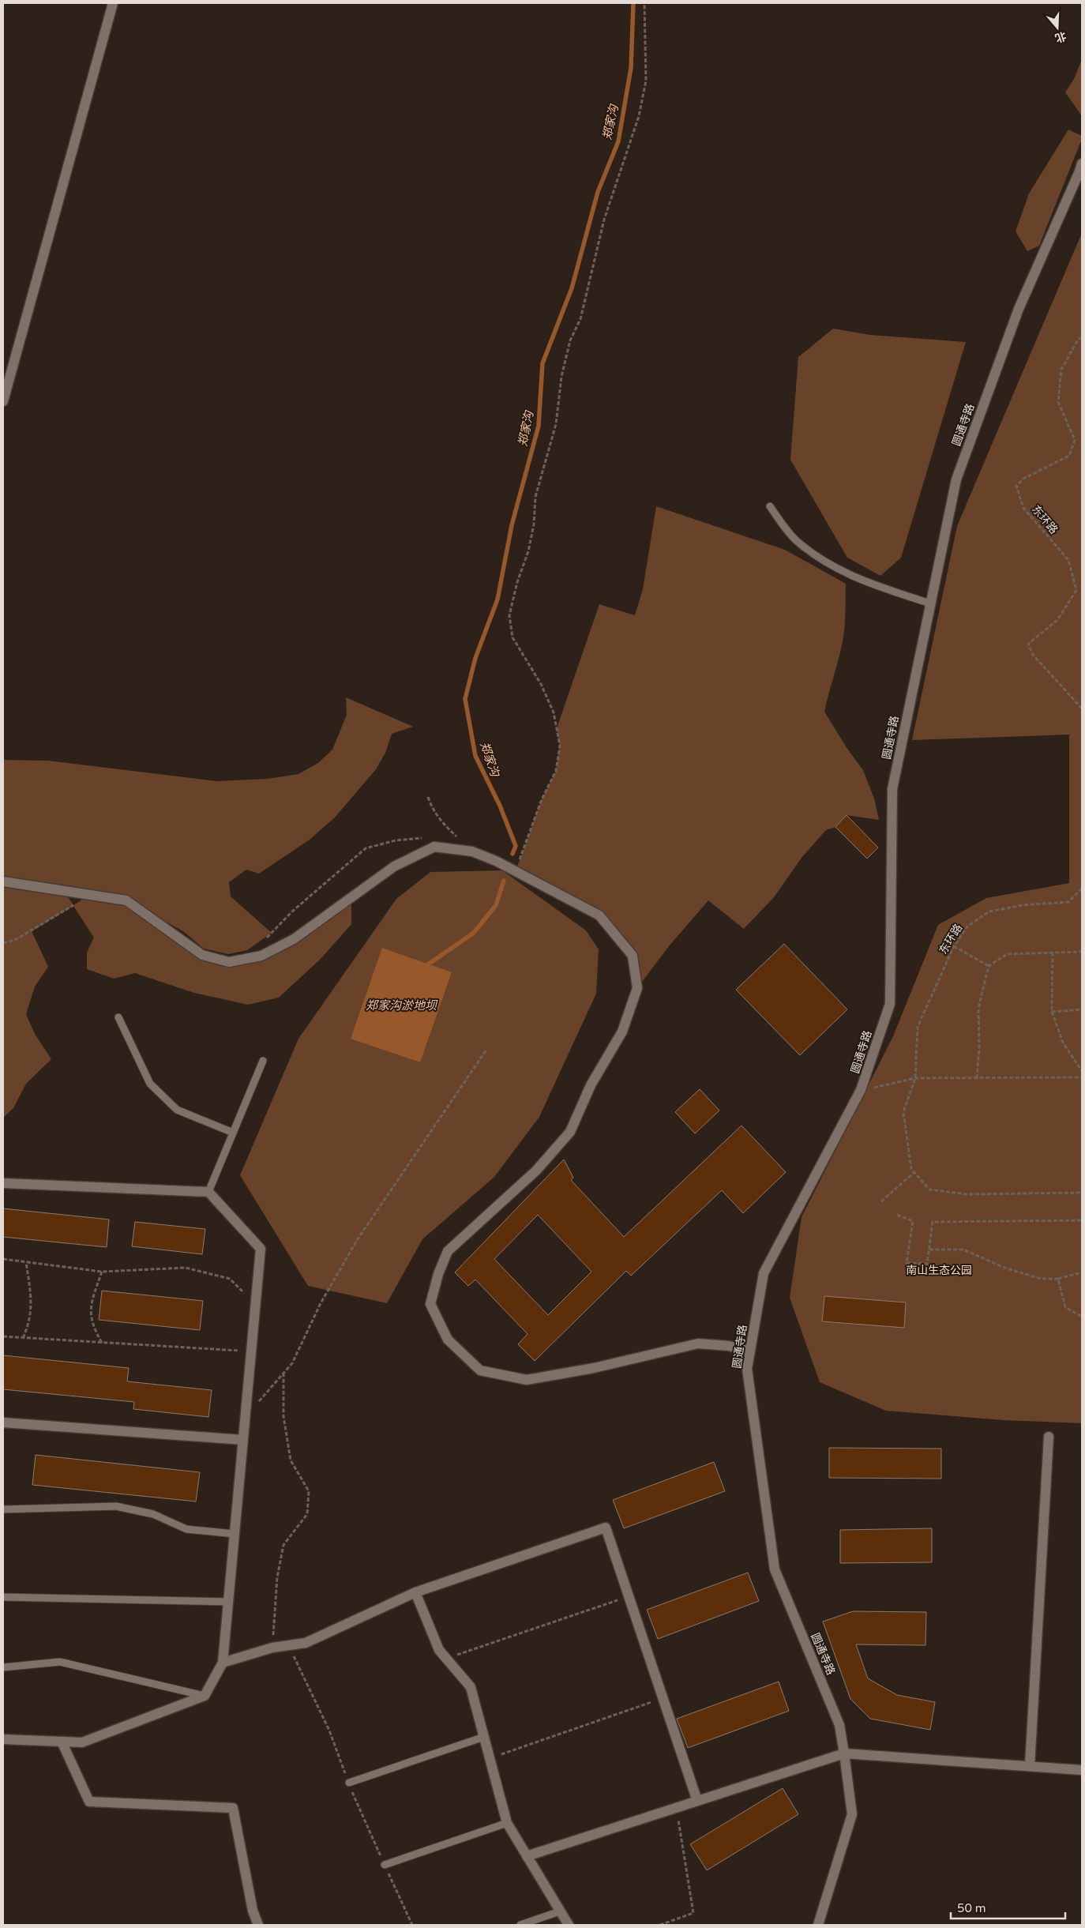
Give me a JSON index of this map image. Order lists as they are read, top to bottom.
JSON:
{
  "streets": {
    "street": ["圆通寺路"],
    "path": ["东环路"]
  },
  "water": ["郑家沟", "郑家沟淤地坝"],
  "parks": ["南山生态公园"],
  "scale_bar": "50 m",
  "north": "bottom"
}
